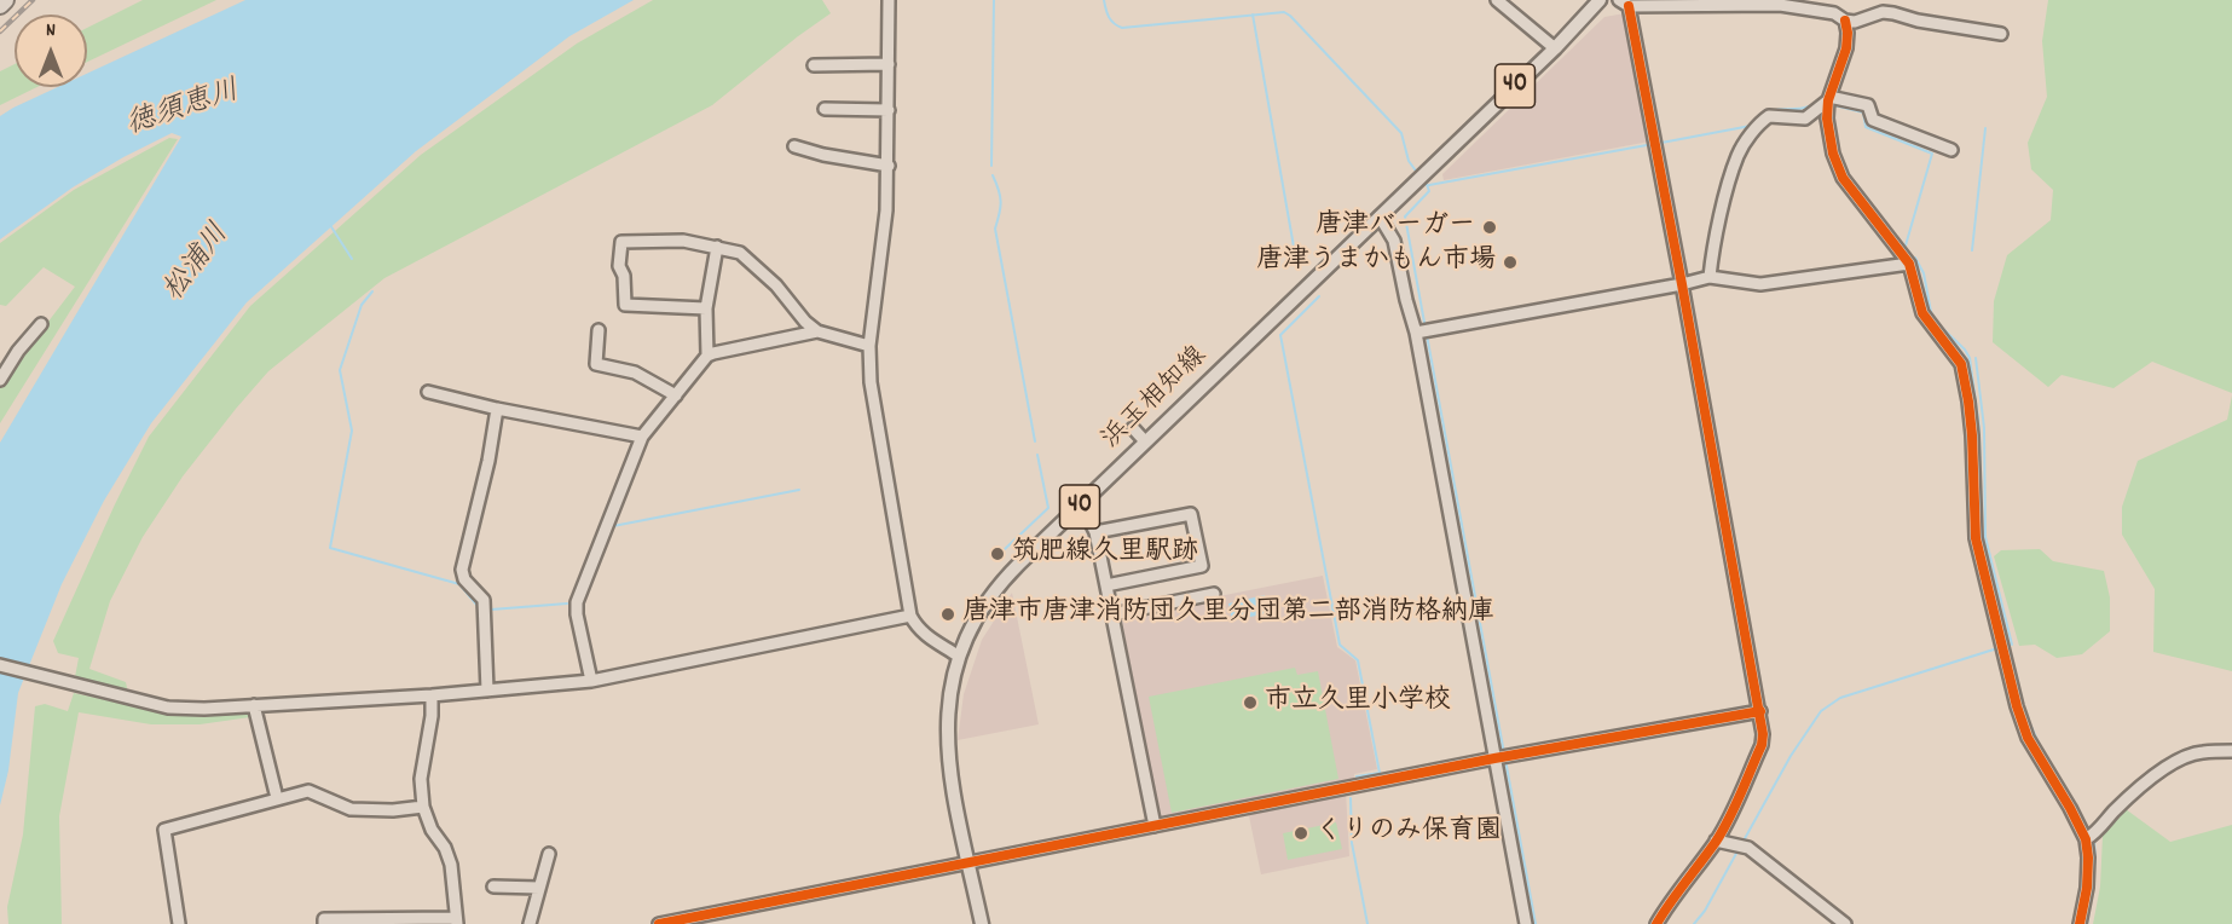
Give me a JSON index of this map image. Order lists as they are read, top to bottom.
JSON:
{
  "streets": {
    "main road": ["40", "浜玉相知線"]
  },
  "water": ["徳須恵川", "松浦川"],
  "places": [
    "唐津バーガー",
    "唐津うまかもん市場",
    "筑肥線久里駅跡",
    "唐津市唐津消防団久里分団第二部消防格納庫",
    "市立久里小学校",
    "くりのみ保育園"
  ],
  "north": "top"
}
